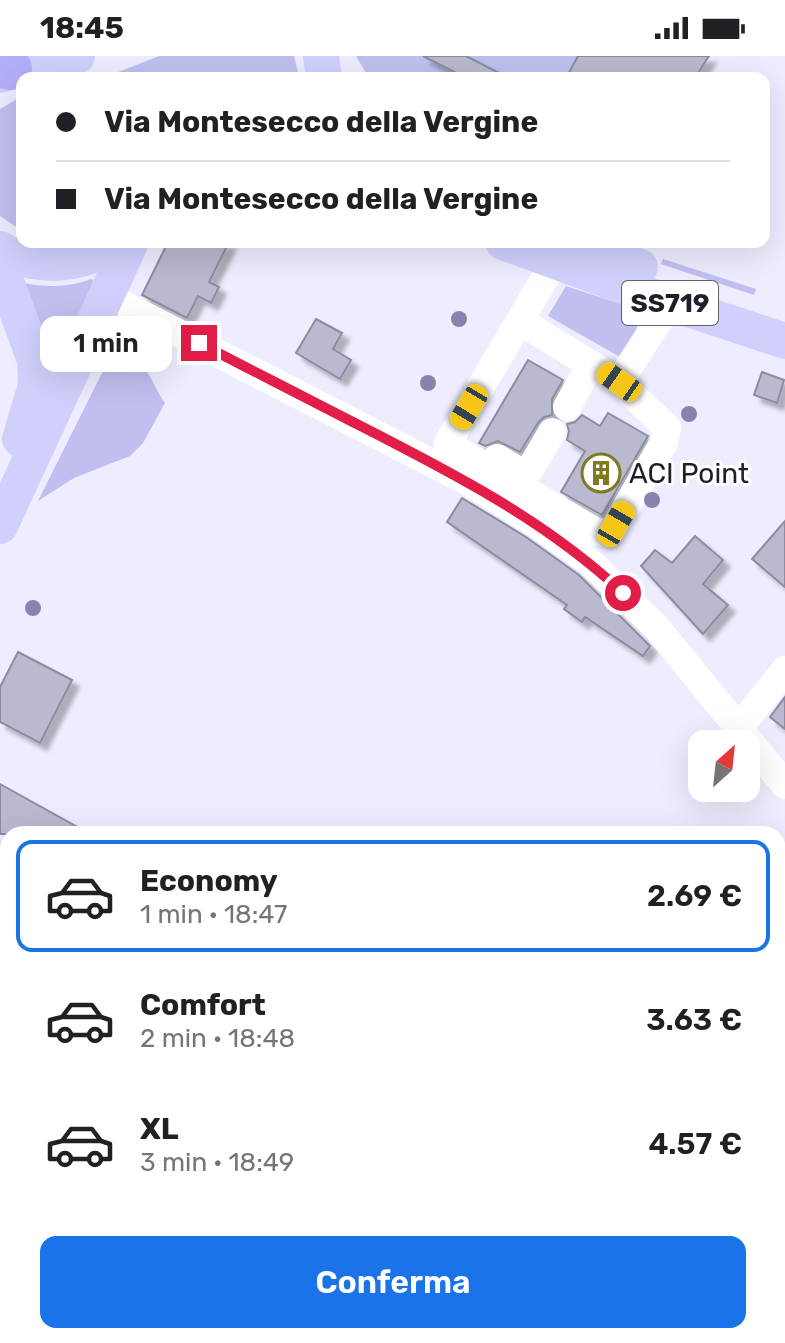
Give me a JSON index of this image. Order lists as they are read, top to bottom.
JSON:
{
  "streets": {
    "main road": ["SS719"]
  },
  "places": {
    "building": ["ACI Point"]
  },
  "north": "top right",
  "page": {
    "status": "18:45",
    "banner": ["Via Montesecco della Vergine", "Via Montesecco della Vergine"],
    "bubble": "1 min",
    "list": [
      {
        "name": "Economy",
        "note": "1 min · 18:47",
        "value": "2.69 €"
      },
      {
        "name": "Comfort",
        "note": "2 min · 18:48",
        "value": "3.63 €"
      },
      {
        "name": "XL",
        "note": "3 min · 18:49",
        "value": "4.57 €"
      }
    ],
    "buttons": "Conferma"
  }
}
